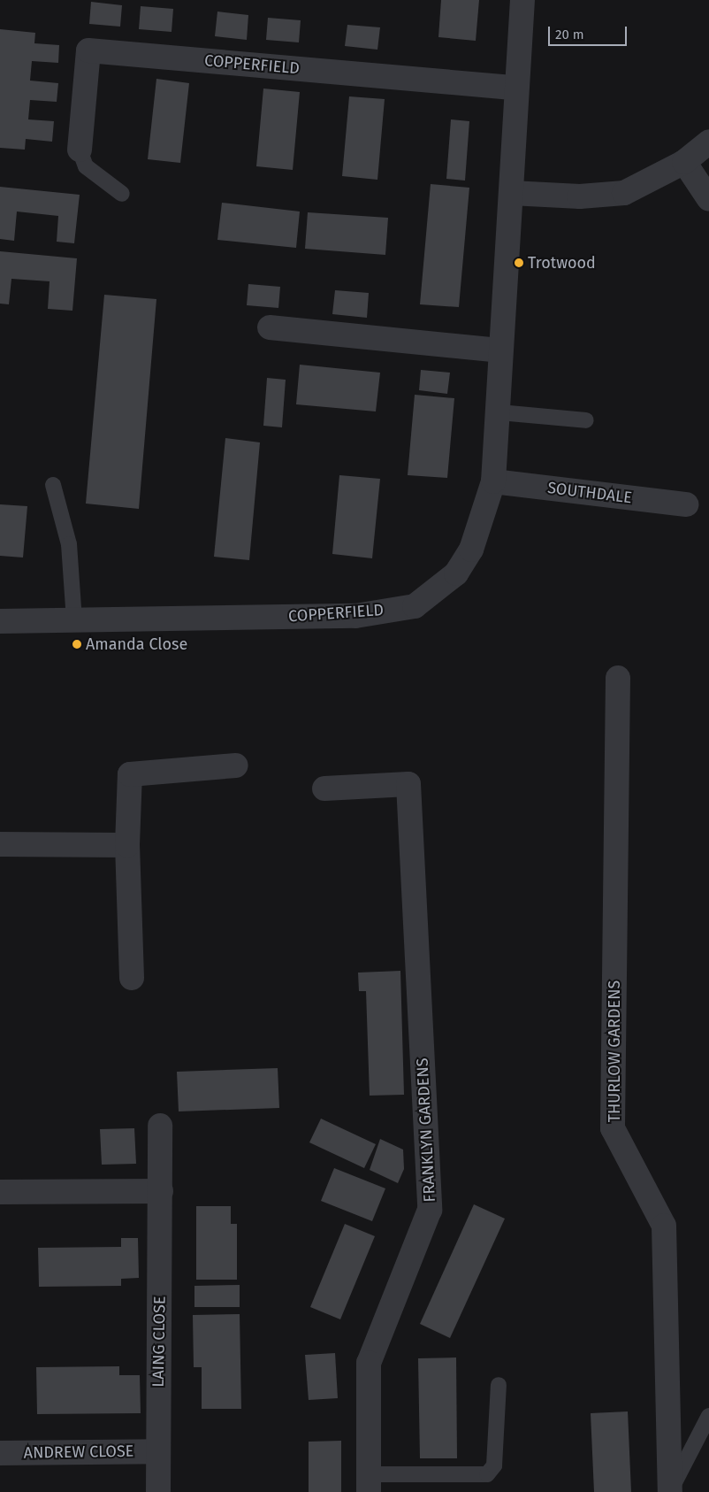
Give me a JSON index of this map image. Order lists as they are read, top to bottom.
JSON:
{
  "streets": {
    "street": [
      "COPPERFIELD",
      "SOUTHDALE",
      "THURLOW GARDENS",
      "FRANKLYN GARDENS",
      "LAING CLOSE",
      "ANDREW CLOSE"
    ]
  },
  "crossings": [
    ["COPPERFIELD", "SOUTHDALE"],
    ["LAING CLOSE", "ANDREW CLOSE"]
  ],
  "places": ["Trotwood", "Amanda Close"],
  "scale_bar": "20 m"
}
